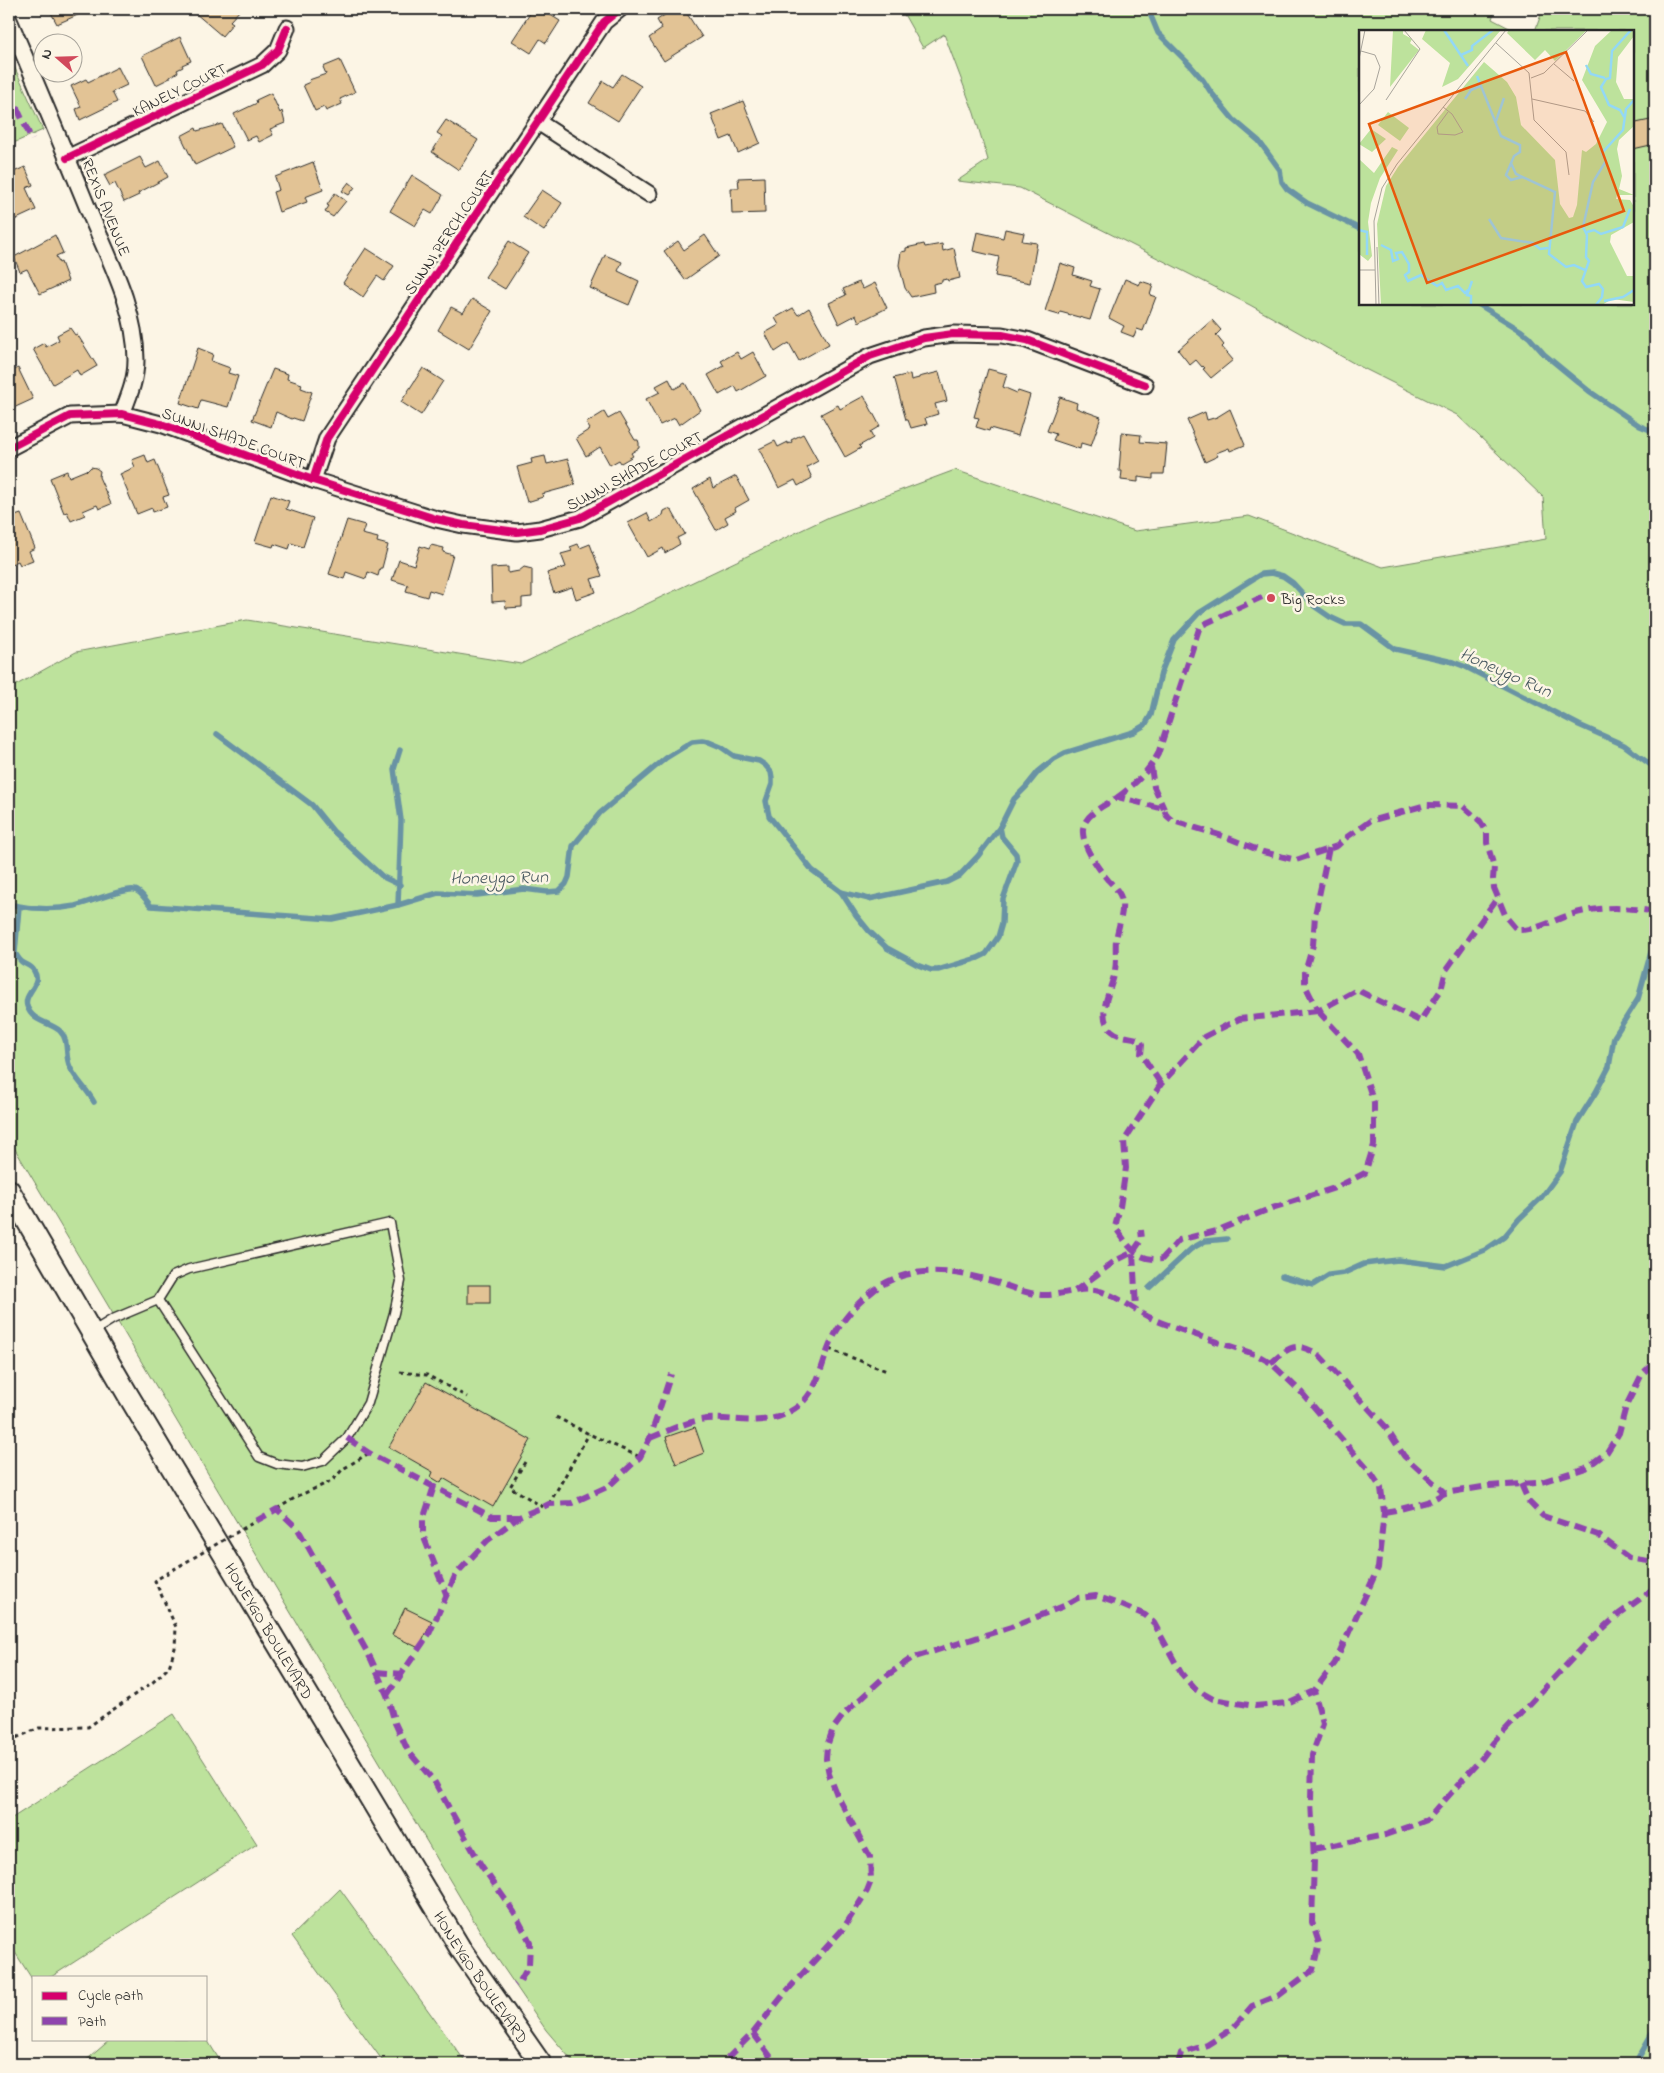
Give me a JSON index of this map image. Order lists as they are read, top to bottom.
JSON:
{
  "streets": {
    "main road": ["HONEYGO BOULEVARD"],
    "street": [
      "KANELY COURT",
      "REXIS AVENUE",
      "SUNNI PERCH COURT",
      "SUNNI SHADE COURT"
    ]
  },
  "crossings": [
    ["KANELY COURT", "REXIS AVENUE"],
    ["REXIS AVENUE", "SUNNI SHADE COURT"],
    ["SUNNI PERCH COURT", "SUNNI SHADE COURT"]
  ],
  "water": ["Honeygo Run"],
  "places": ["Big Rocks"],
  "legend": ["Cycle path", "Path"],
  "north": "left"
}
